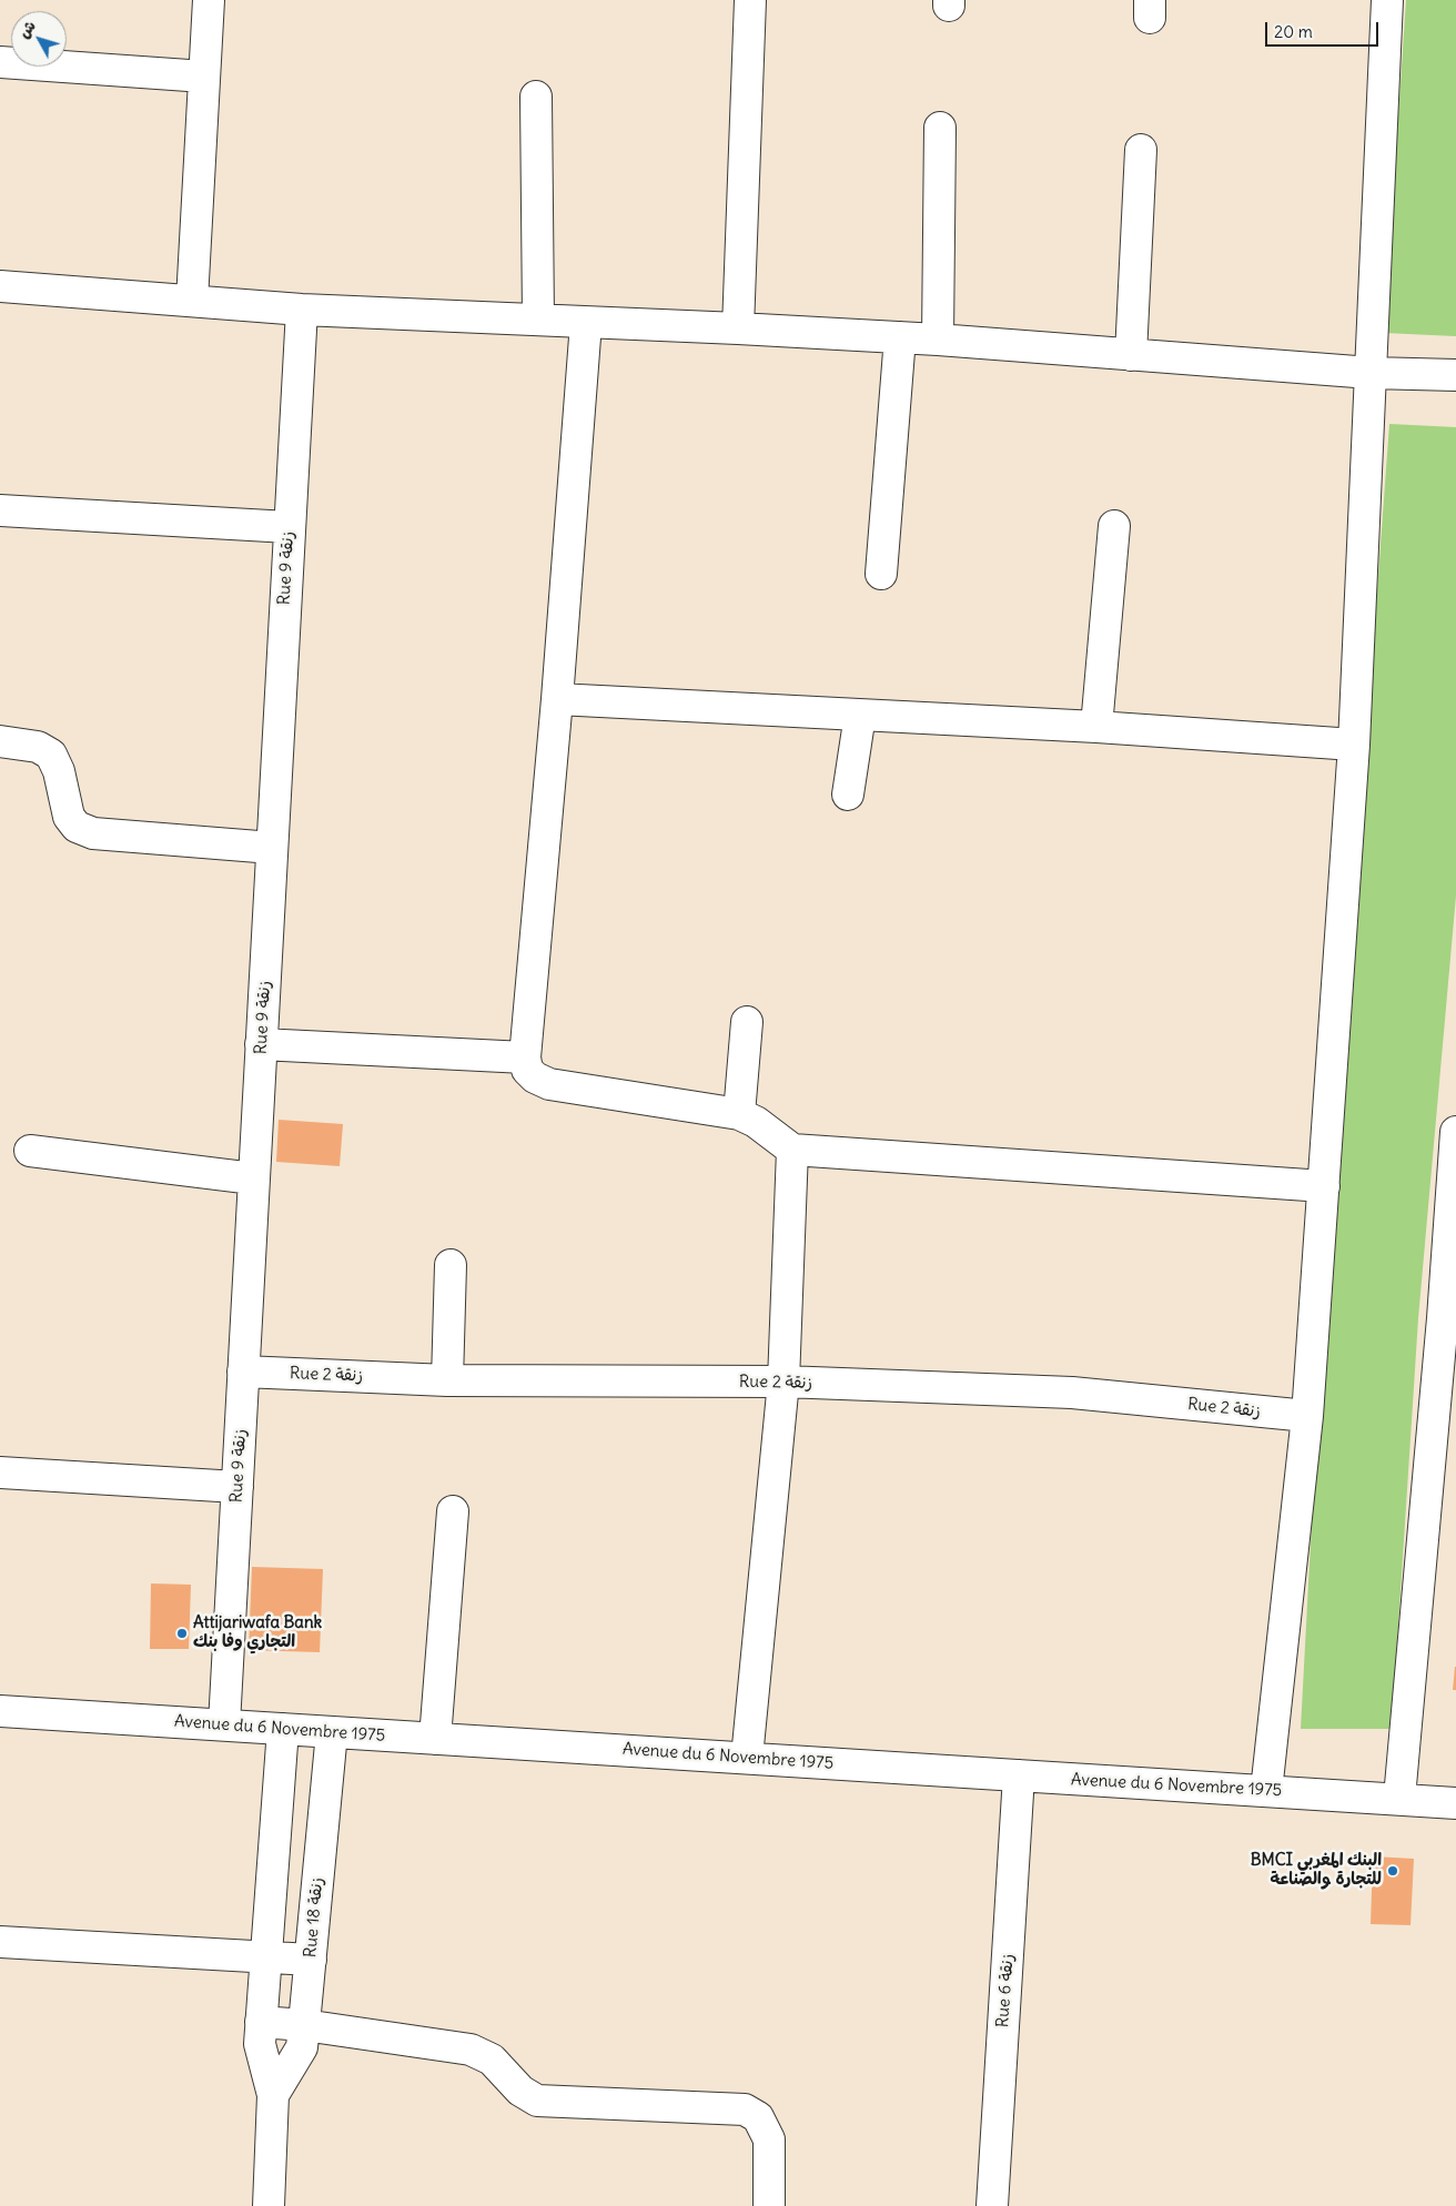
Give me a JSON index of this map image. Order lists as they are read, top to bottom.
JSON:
{
  "streets": {
    "street": [
      "Rue 9 زنقة",
      "Rue 2 زنقة",
      "Avenue du 6 Novembre 1975",
      "Rue 18 زنقة",
      "Rue 6 زنقة"
    ]
  },
  "crossings": [
    ["Rue 9 زنقة", "Rue 2 زنقة"],
    ["Rue 9 زنقة", "Avenue du 6 Novembre 1975"],
    ["Avenue du 6 Novembre 1975", "Rue 18 زنقة"],
    ["Avenue du 6 Novembre 1975", "Rue 6 زنقة"]
  ],
  "places": ["Attijariwafa Bank التجاري وفا بنك", "BMCI البنك المغربي للتجارة والصناعة"],
  "scale_bar": "20 m",
  "north": "top left"
}
